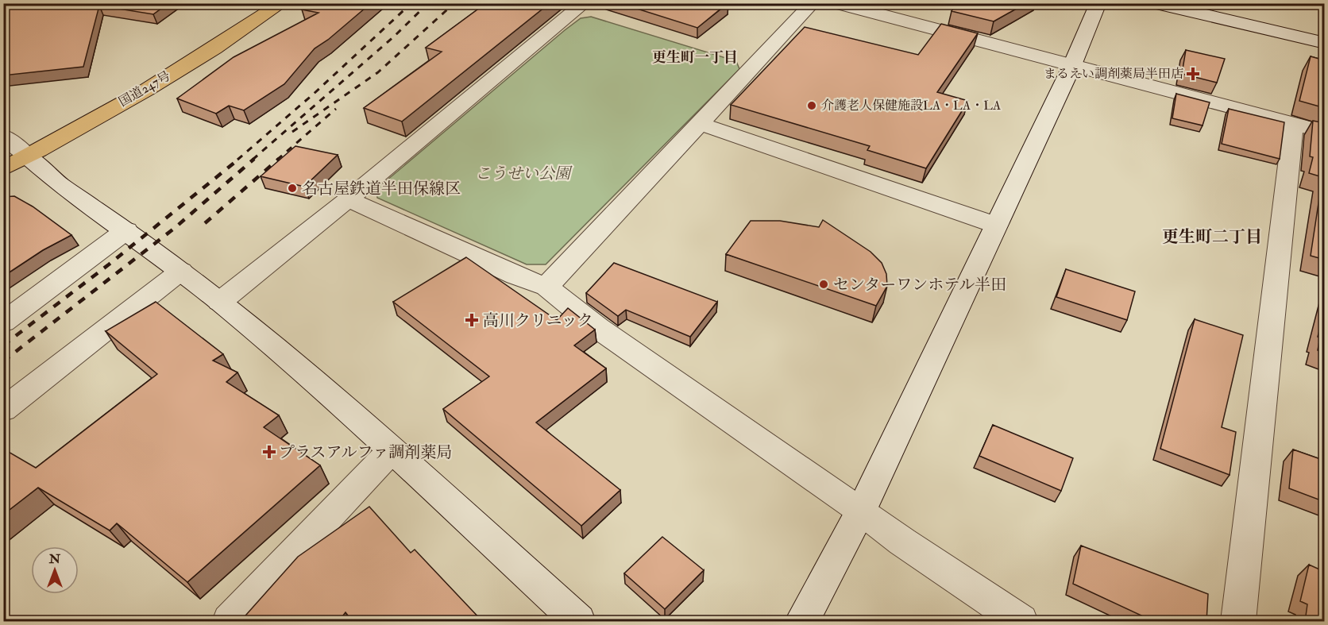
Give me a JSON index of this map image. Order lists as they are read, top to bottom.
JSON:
{
  "streets": {
    "highway": ["国道247号"]
  },
  "districts": ["更生町一丁目", "更生町二丁目"],
  "parks": ["こうせい公園"],
  "places": {
    "health": ["まるえい調剤薬局半田店", "高川クリニック", "プラスアルファ調剤薬局"],
    "other": ["介護老人保健施設LA・LA・LA", "名古屋鉄道半田保線区", "センターワンホテル半田"]
  },
  "north": "top"
}
